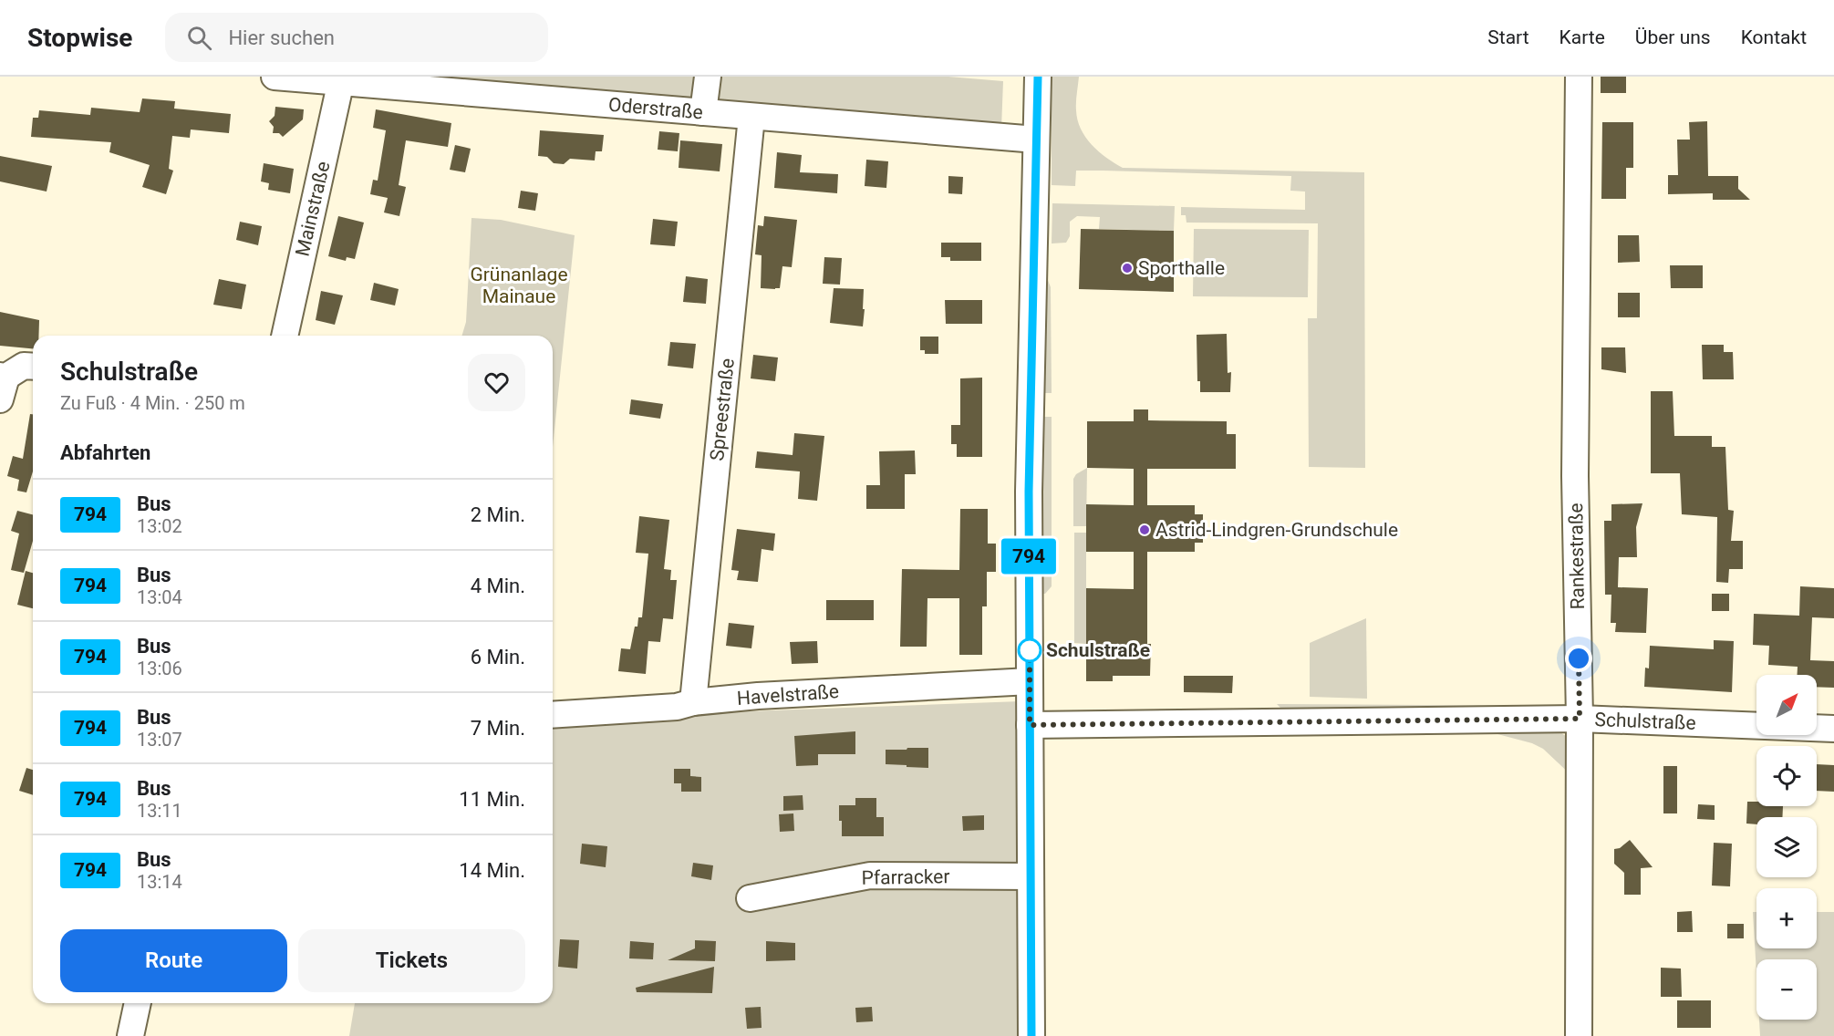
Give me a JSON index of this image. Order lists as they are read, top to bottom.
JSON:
{
  "streets": {
    "street": [
      "Oderstraße",
      "Mainstraße",
      "Spreestraße",
      "Rankestraße",
      "Havelstraße",
      "Schulstraße",
      "Pfarracker"
    ]
  },
  "crossings": [
    ["Oderstraße", "Mainstraße"],
    ["Oderstraße", "Spreestraße"],
    ["Spreestraße", "Havelstraße"],
    ["Rankestraße", "Schulstraße"]
  ],
  "parks": ["Grünanlage Mainaue"],
  "places": ["Sporthalle", "Astrid-Lindgren-Grundschule", "Schulstraße"],
  "lines": ["bus line 794"],
  "north": "top right",
  "page": {
    "header": "Stopwise",
    "search": "Hier suchen",
    "nav": [
      "Start",
      "Karte",
      "Über uns",
      "Kontakt"
    ],
    "on_map": "794",
    "heading": [
      ["Schulstraße", "Zu Fuß · 4 Min. · 250 m"],
      "Abfahrten"
    ],
    "list": [
      {
        "mark": "794",
        "name": "Bus",
        "note": "13:02",
        "value": "2 Min."
      },
      {
        "mark": "794",
        "name": "Bus",
        "note": "13:04",
        "value": "4 Min."
      },
      {
        "mark": "794",
        "name": "Bus",
        "note": "13:06",
        "value": "6 Min."
      },
      {
        "mark": "794",
        "name": "Bus",
        "note": "13:07",
        "value": "7 Min."
      },
      {
        "mark": "794",
        "name": "Bus",
        "note": "13:11",
        "value": "11 Min."
      },
      {
        "mark": "794",
        "name": "Bus",
        "note": "13:14",
        "value": "14 Min."
      }
    ],
    "map_buttons": ["+", "−"],
    "buttons": ["Route", "Tickets"]
  }
}
